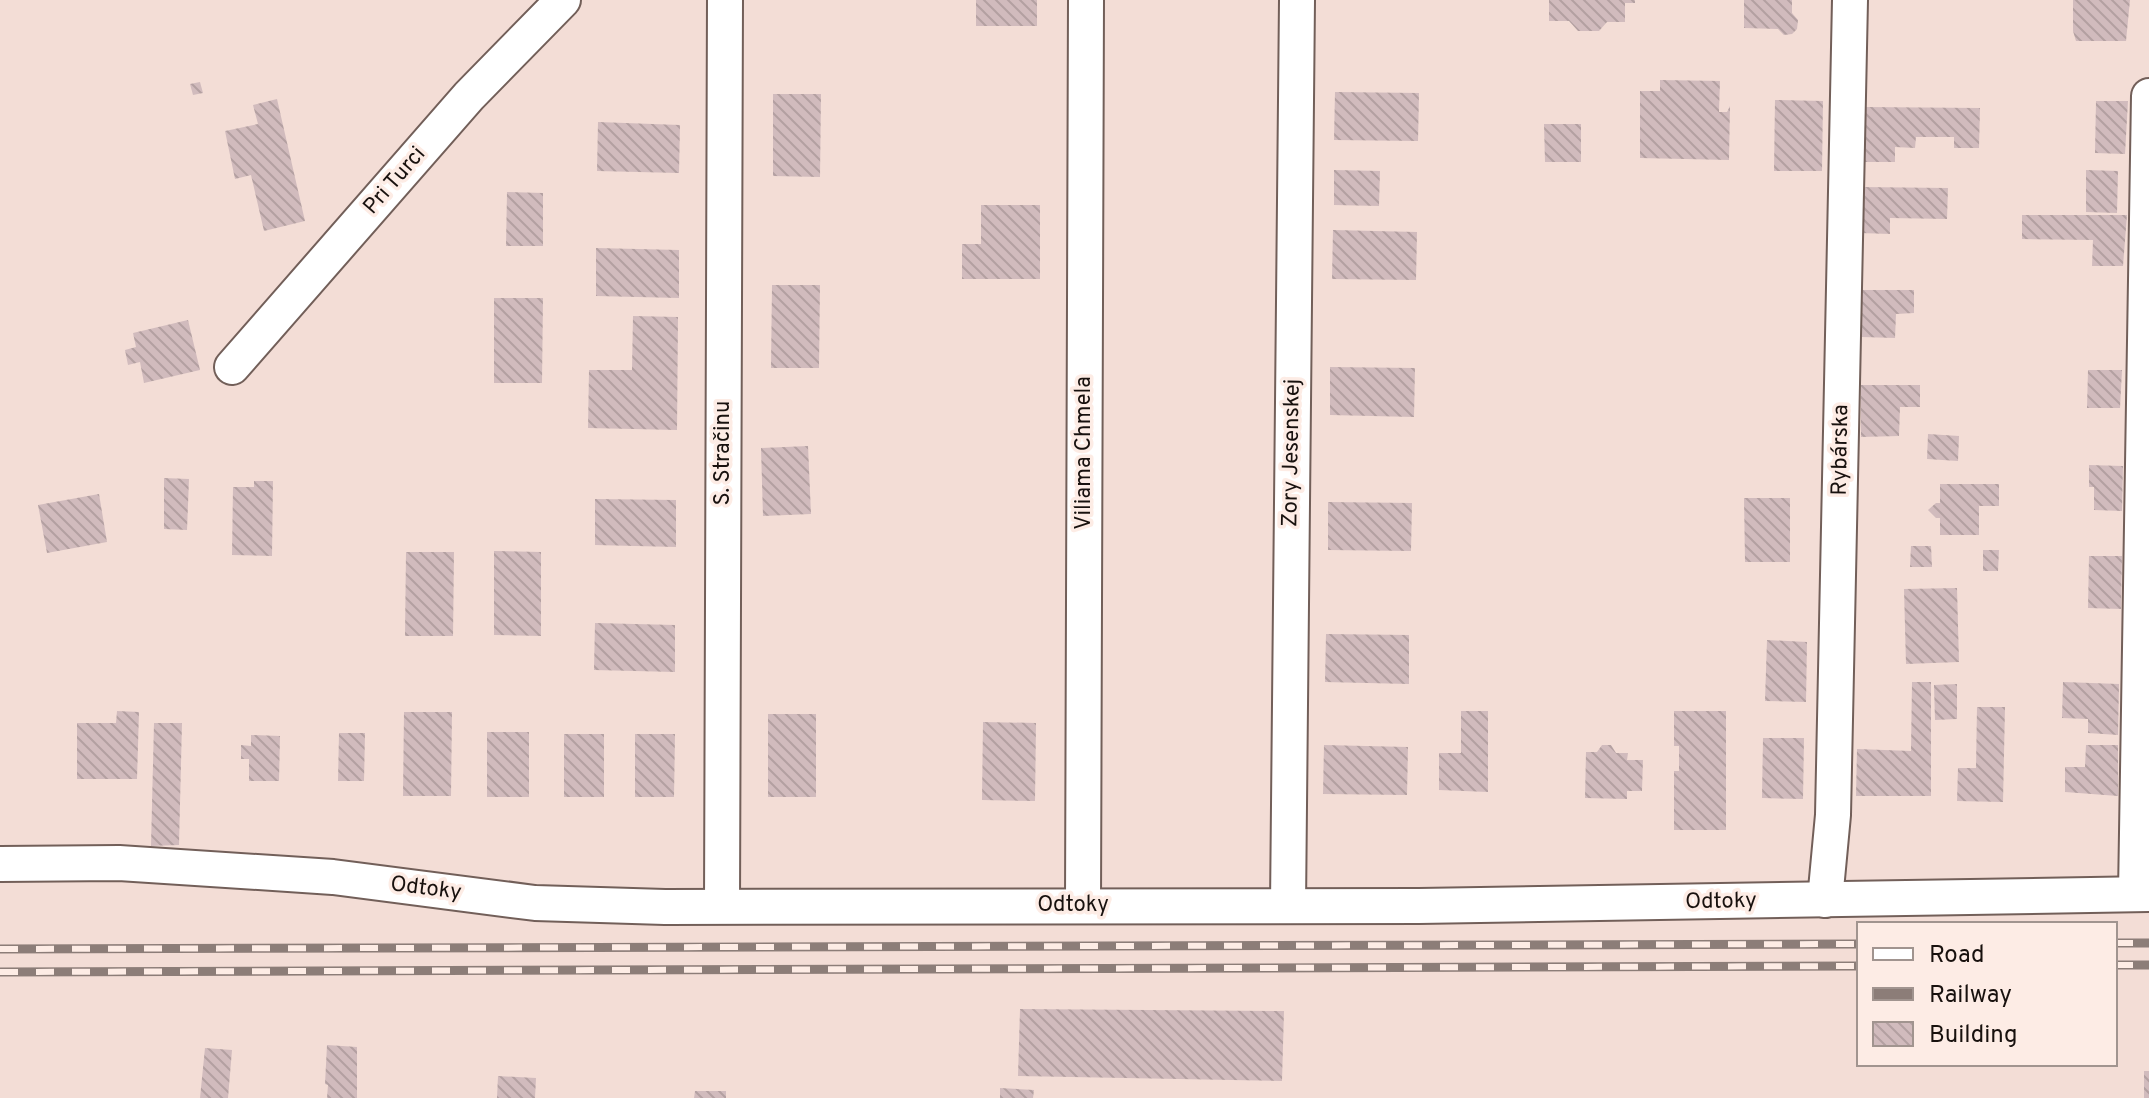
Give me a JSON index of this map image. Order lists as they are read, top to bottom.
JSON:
{
  "streets": {
    "street": [
      "Pri Turci",
      "Rybárska",
      "S. Stračinu",
      "Viliama Chmela",
      "Zory Jesenskej",
      "Odtoky"
    ]
  },
  "crossings": [
    ["Rybárska", "Odtoky"],
    ["S. Stračinu", "Odtoky"],
    ["Viliama Chmela", "Odtoky"],
    ["Zory Jesenskej", "Odtoky"]
  ],
  "legend": ["Road", "Railway", "Building"]
}
